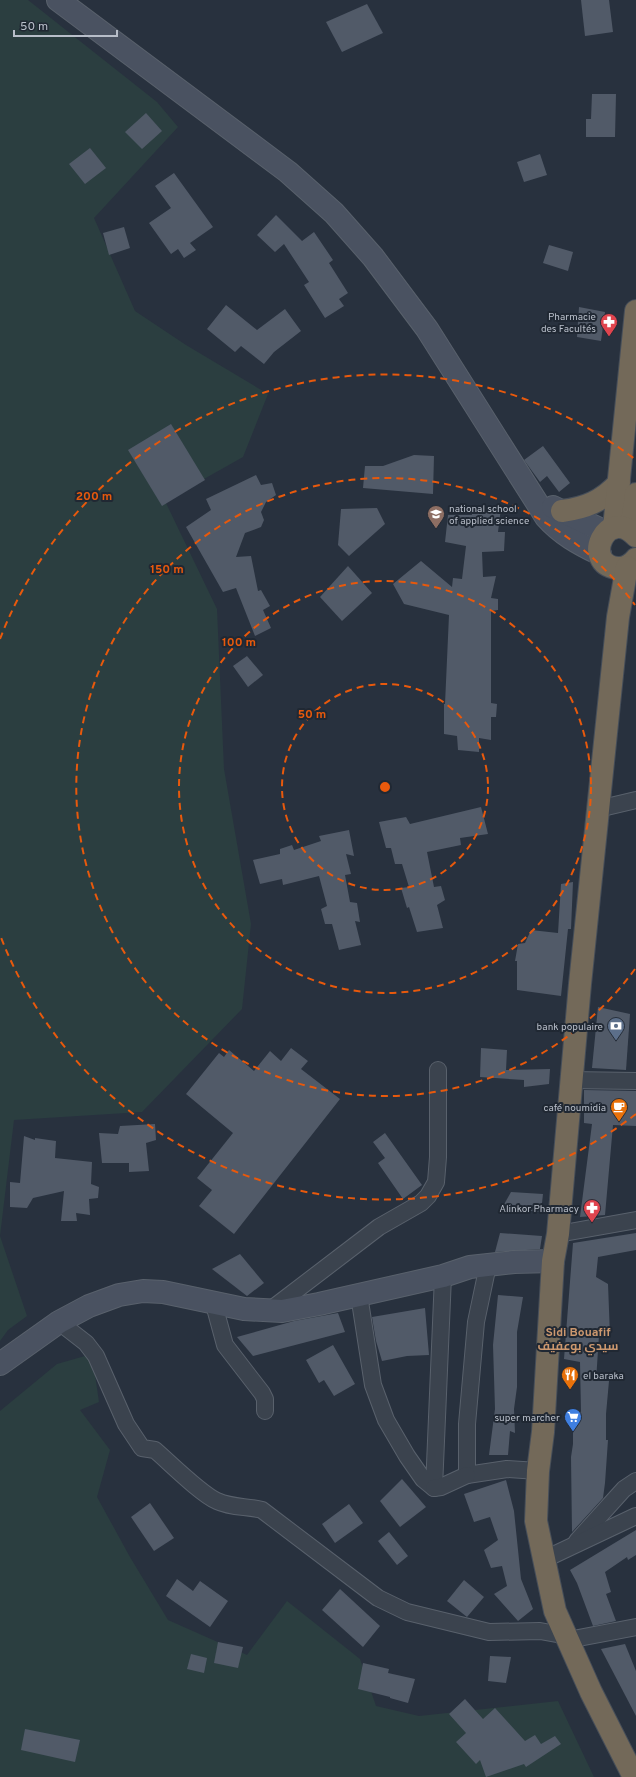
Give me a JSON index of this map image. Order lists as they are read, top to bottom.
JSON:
{
  "districts": ["Sidi Bouafif سيدي بوعفيف"],
  "places": {
    "pharmacy": ["Pharmacie des Facultés", "Alinkor Pharmacy"],
    "school or university": ["national school of applied science"],
    "bank": ["bank populaire"],
    "cafe": ["café noumidia"],
    "restaurant": ["el baraka"],
    "supermarket": ["super marcher"]
  },
  "scale_bar": "50 m",
  "rings": [
    "200 m",
    "150 m",
    "100 m",
    "50 m"
  ]
}
